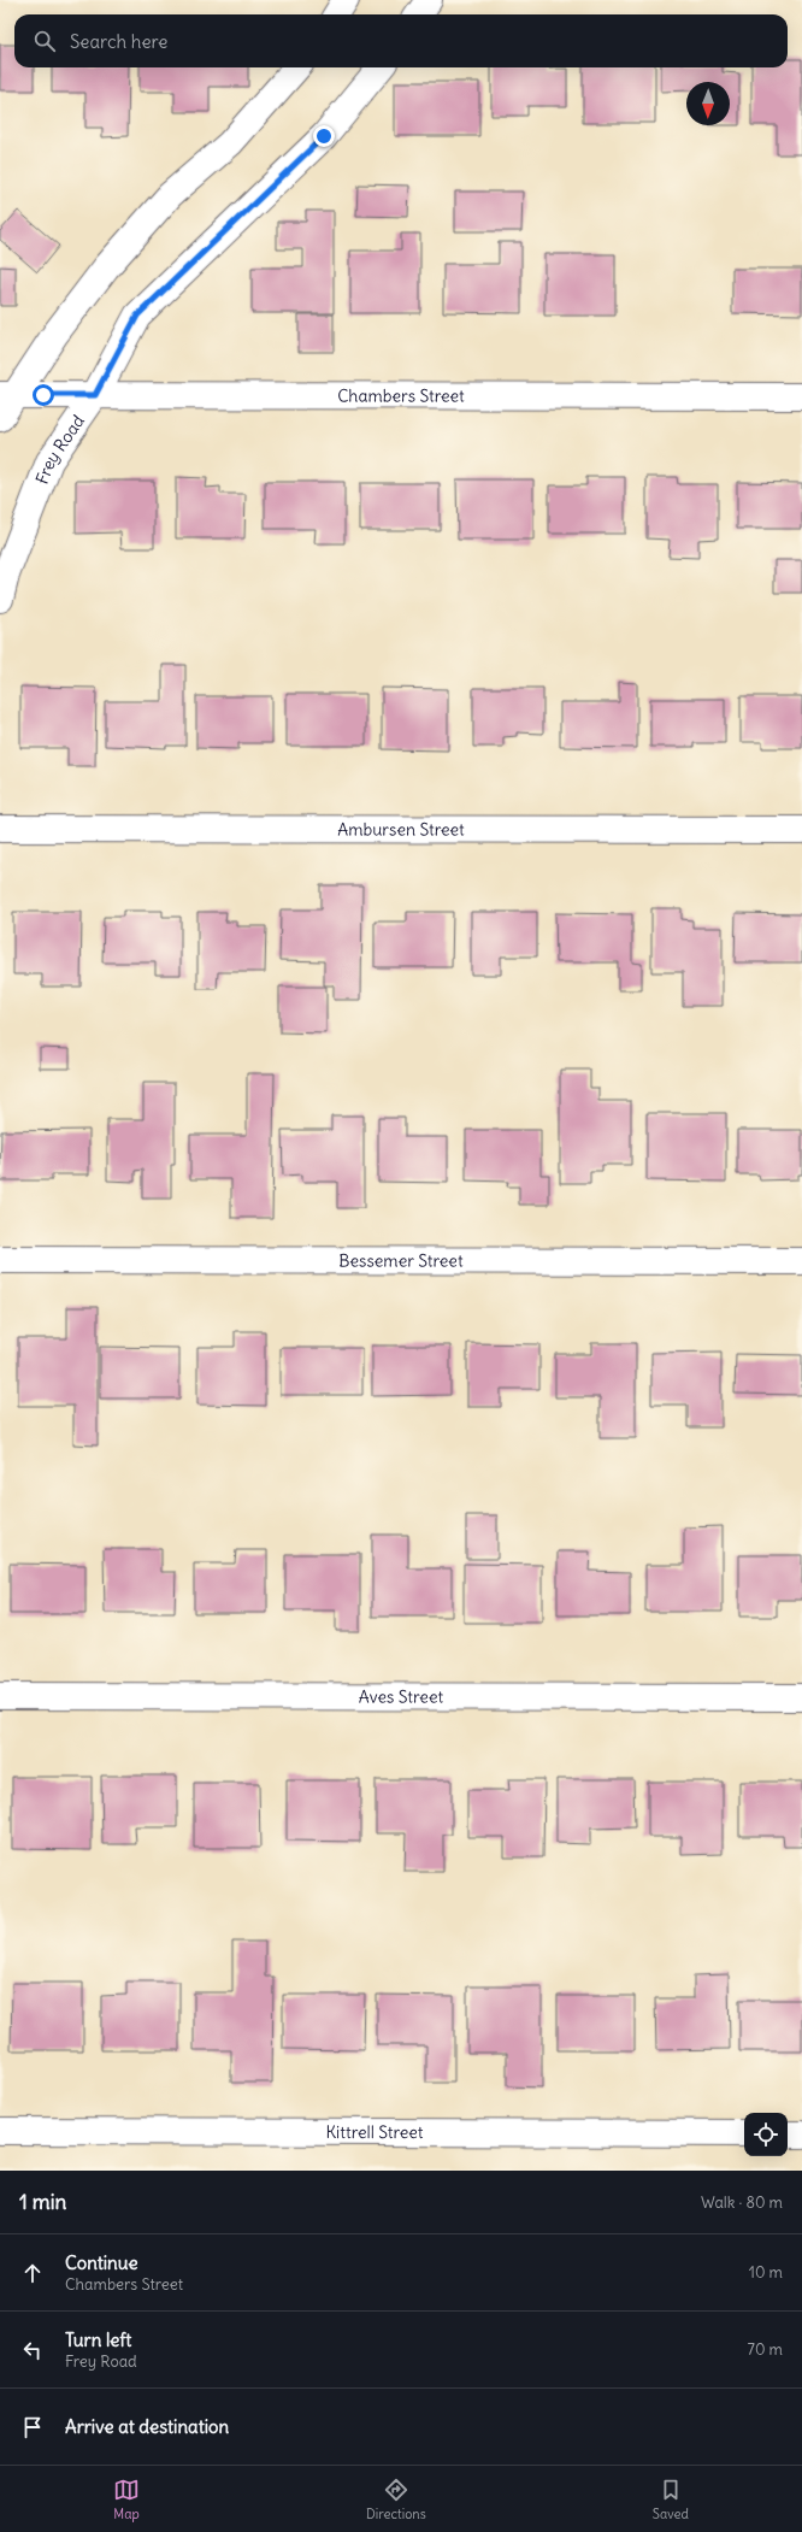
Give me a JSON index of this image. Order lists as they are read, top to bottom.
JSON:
{
  "streets": {
    "street": [
      "Chambers Street",
      "Frey Road",
      "Ambursen Street",
      "Bessemer Street",
      "Aves Street",
      "Kittrell Street"
    ]
  },
  "crossings": [
    ["Chambers Street", "Frey Road"]
  ],
  "north": "bottom",
  "page": {
    "search": "Search here",
    "heading": ["1 min", "Walk · 80 m"],
    "list": [
      ["Continue", "Chambers Street", "10 m"],
      ["Turn left", "Frey Road", "70 m"],
      "Arrive at destination"
    ],
    "nav": ["Map", "Directions", "Saved"]
  }
}
